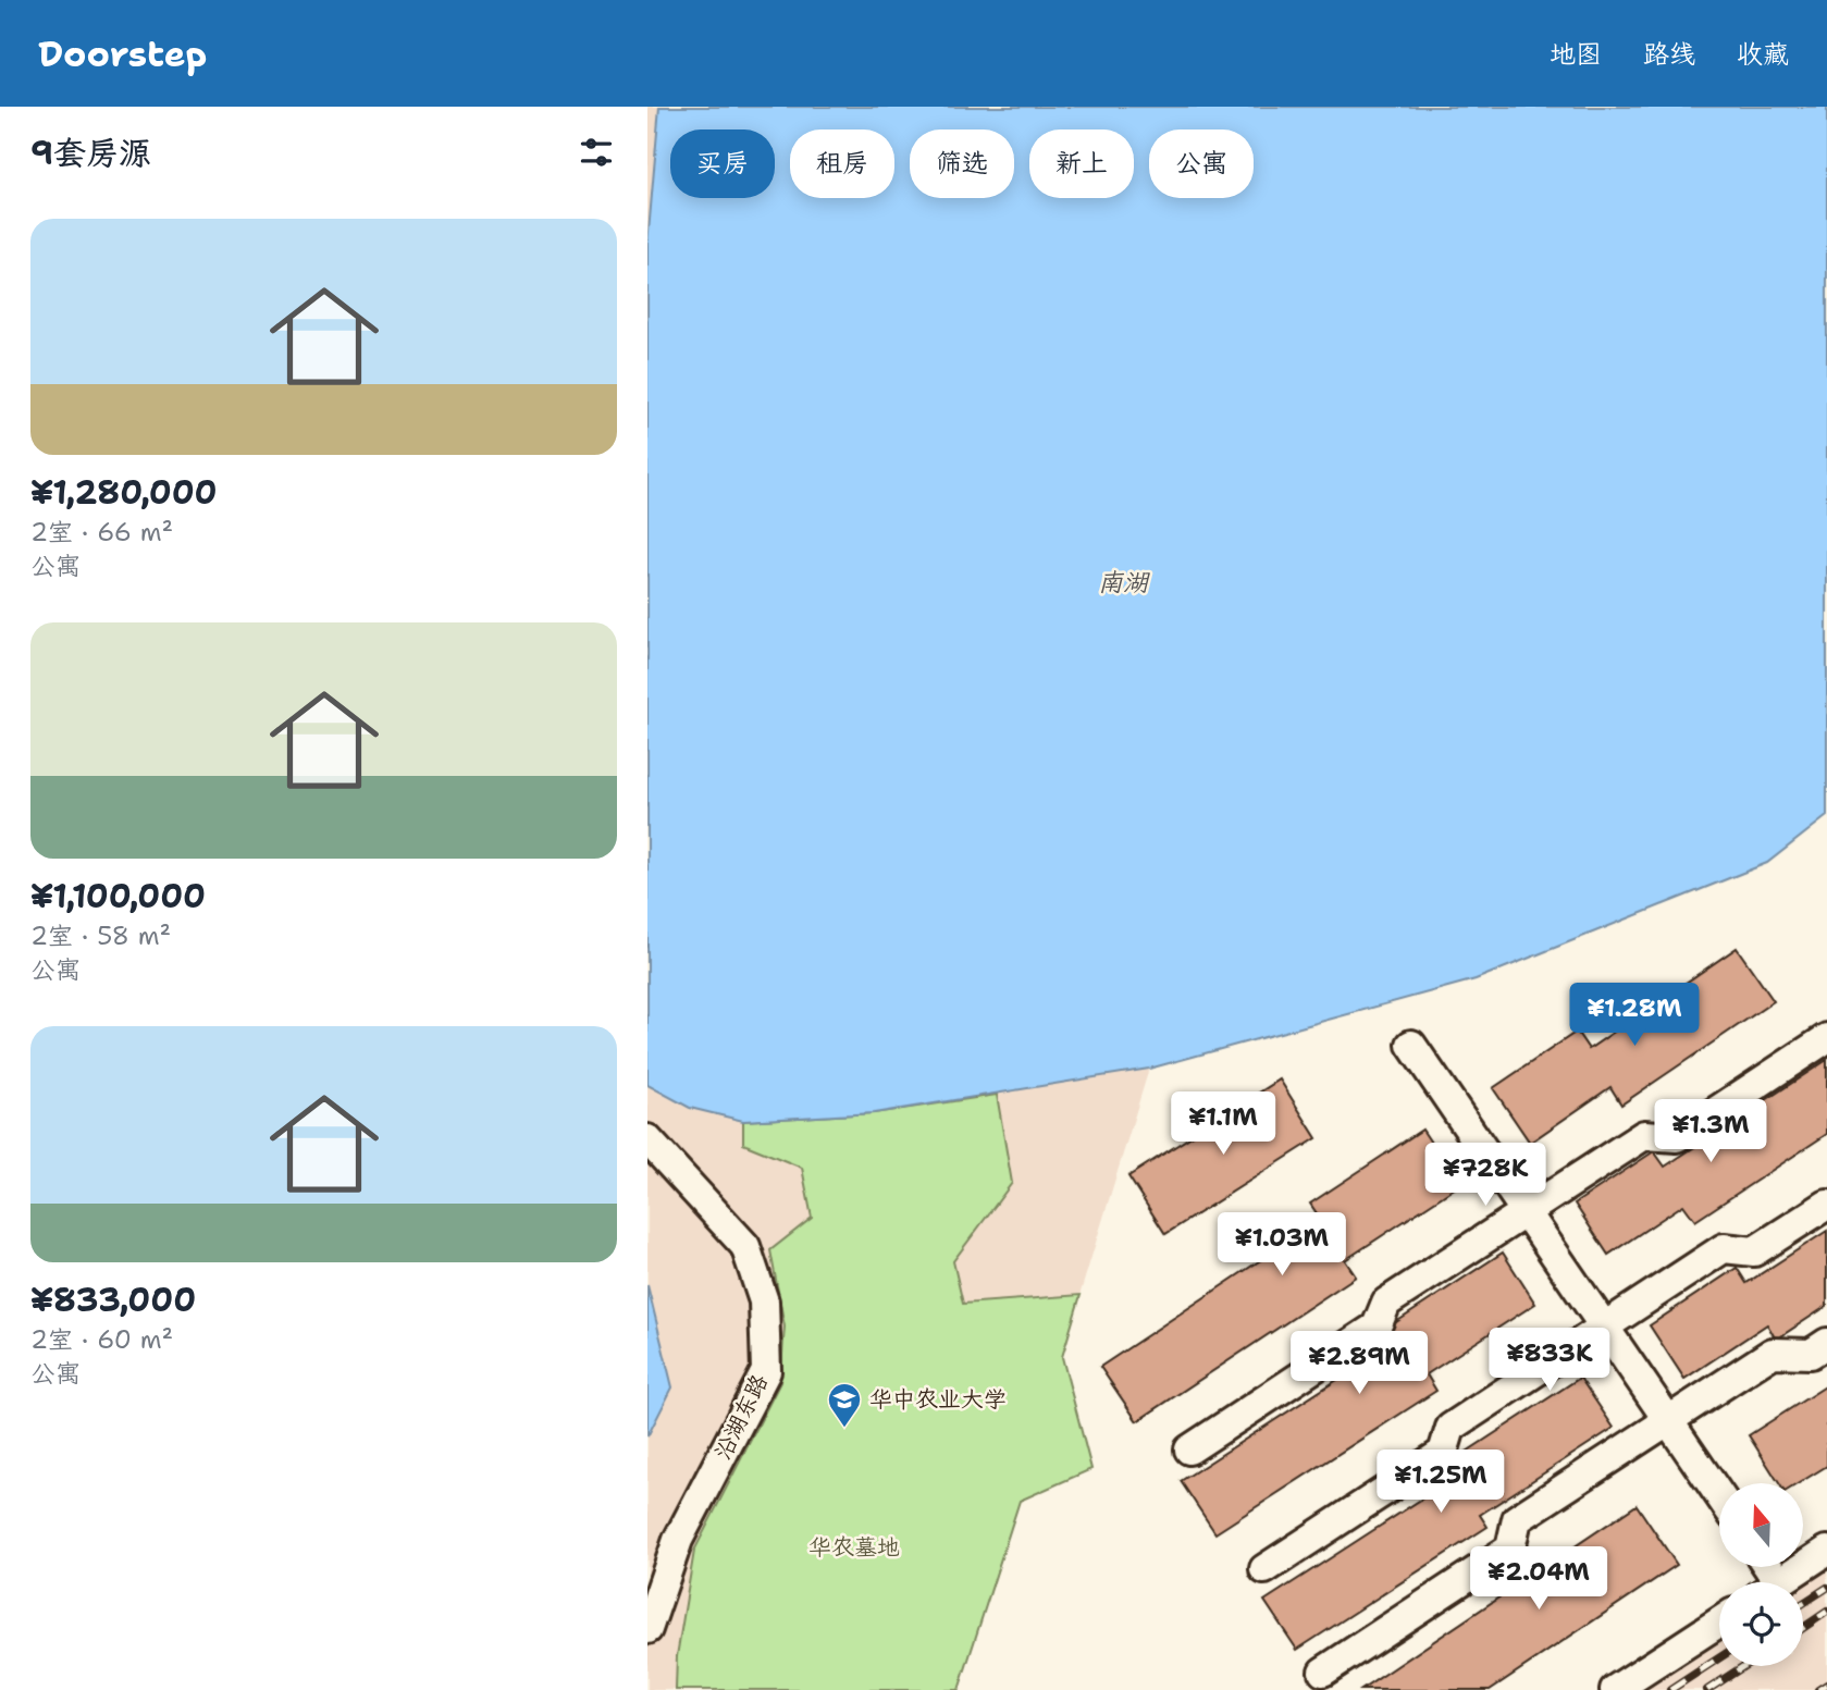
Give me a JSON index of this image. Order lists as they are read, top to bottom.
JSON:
{
  "streets": {
    "street": ["沿湖东路"]
  },
  "water": ["南湖"],
  "parks": ["华农墓地"],
  "places": {
    "school or university": ["华中农业大学"]
  },
  "north": "top",
  "page": {
    "header": "Doorstep",
    "nav": ["地图", "路线", "收藏"],
    "heading": "9套房源",
    "chip": [
      "买房",
      "租房",
      "筛选",
      "新上",
      "公寓"
    ],
    "list": [
      {
        "name": "¥1,280,000",
        "note": "2室 · 66 m² · 公寓"
      },
      {
        "name": "¥1,100,000",
        "note": "2室 · 58 m² · 公寓"
      },
      {
        "name": "¥833,000",
        "note": "2室 · 60 m² · 公寓"
      }
    ],
    "price": [
      "¥1.28M",
      "¥1.1M",
      "¥1.3M",
      "¥728K",
      "¥1.03M",
      "¥833K",
      "¥2.89M",
      "¥1.25M",
      "¥2.04M"
    ]
  }
}
